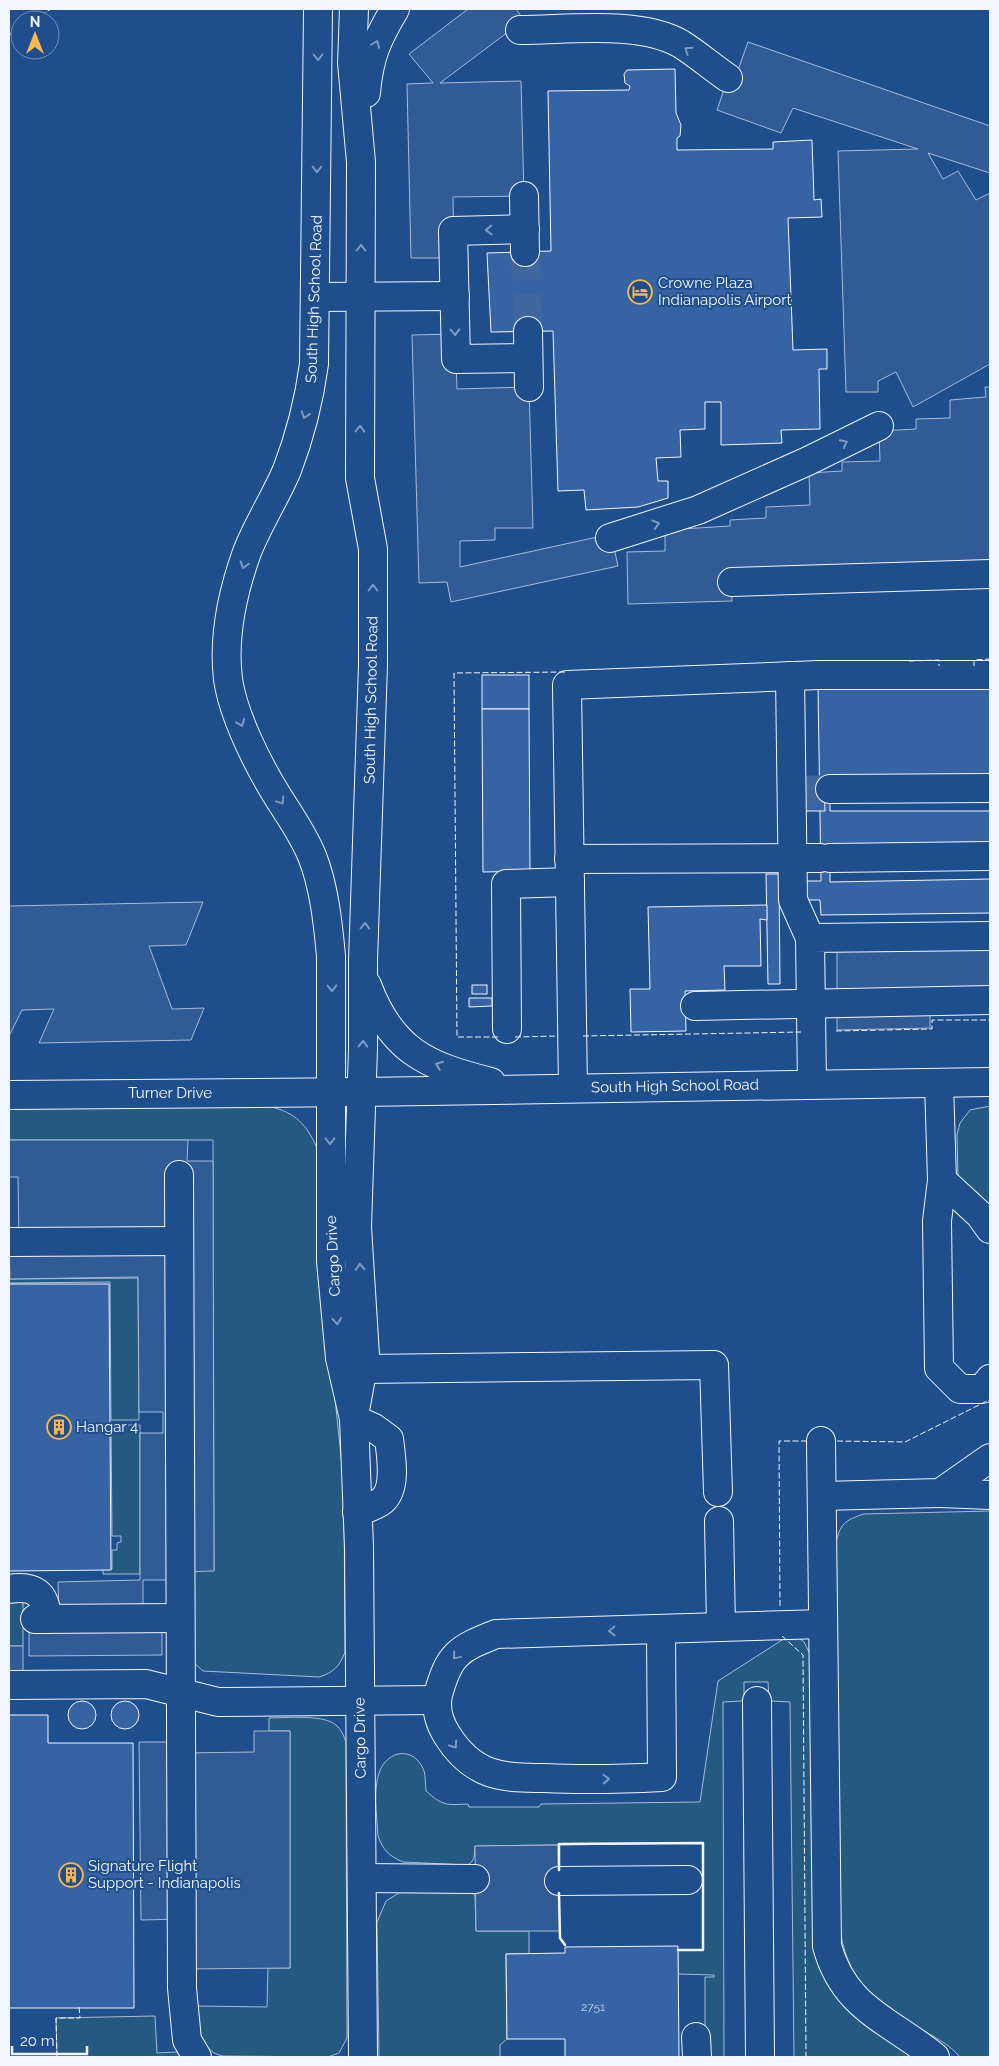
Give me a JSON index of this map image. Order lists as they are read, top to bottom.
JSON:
{
  "streets": {
    "street": ["South High School Road", "Turner Drive", "Cargo Drive"]
  },
  "crossings": [
    ["South High School Road", "Turner Drive"],
    ["South High School Road", "Cargo Drive"],
    ["Turner Drive", "Cargo Drive"]
  ],
  "places": {
    "hotel": ["Crowne Plaza Indianapolis Airport"],
    "building": ["Hangar 4", "Signature Flight Support - Indianapolis"]
  },
  "house_numbers": ["2751"],
  "scale_bar": "20 m",
  "north": "top"
}
